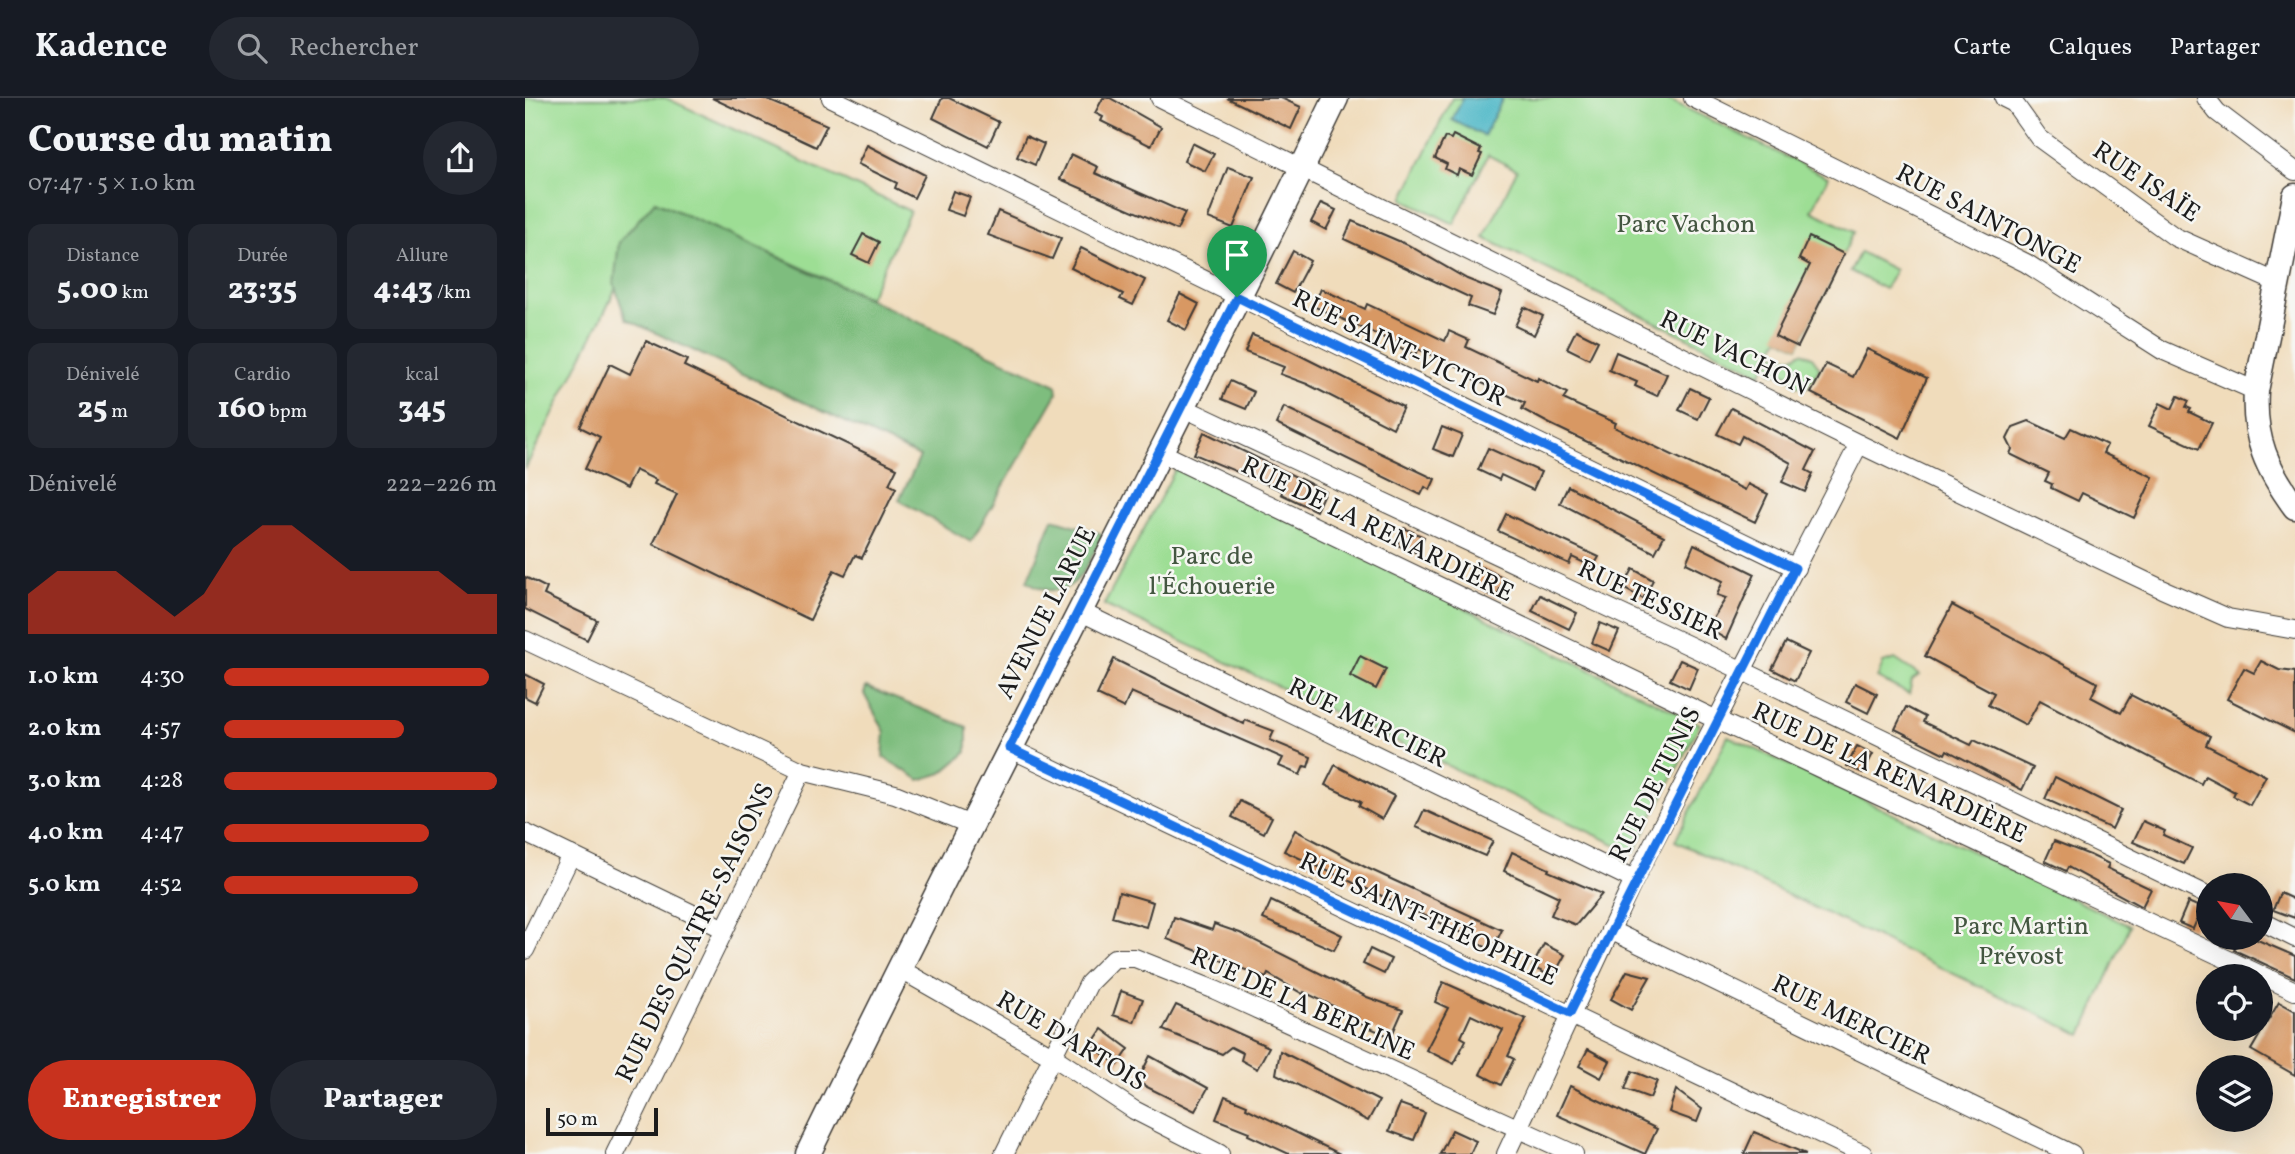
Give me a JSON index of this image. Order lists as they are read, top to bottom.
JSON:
{
  "streets": {
    "street": [
      "RUE ISAÏE",
      "RUE SAINTONGE",
      "RUE SAINT-VICTOR",
      "RUE VACHON",
      "RUE DE LA RENARDIÈRE",
      "RUE TESSIER",
      "AVENUE LARUE",
      "RUE MERCIER",
      "RUE DE TUNIS",
      "RUE SAINT-THÉOPHILE",
      "RUE DES QUATRE-SAISONS",
      "RUE DE LA BERLINE",
      "RUE D'ARTOIS"
    ]
  },
  "crossings": [
    ["RUE SAINT-VICTOR", "AVENUE LARUE"],
    ["RUE SAINT-VICTOR", "RUE DE TUNIS"],
    ["RUE VACHON", "AVENUE LARUE"],
    ["RUE VACHON", "RUE DE TUNIS"],
    ["RUE DE LA RENARDIÈRE", "AVENUE LARUE"],
    ["RUE DE LA RENARDIÈRE", "RUE DE TUNIS"],
    ["RUE TESSIER", "AVENUE LARUE"],
    ["RUE TESSIER", "RUE DE TUNIS"],
    ["AVENUE LARUE", "RUE MERCIER"],
    ["AVENUE LARUE", "RUE SAINT-THÉOPHILE"],
    ["AVENUE LARUE", "RUE D'ARTOIS"],
    ["RUE MERCIER", "RUE DE TUNIS"],
    ["RUE DE TUNIS", "RUE SAINT-THÉOPHILE"],
    ["RUE DE TUNIS", "RUE DE LA BERLINE"],
    ["RUE DE LA BERLINE", "RUE D'ARTOIS"]
  ],
  "parks": ["Parc Vachon", "Parc de l'Échouerie", "Parc Martin Prévost"],
  "scale_bar": "50 m",
  "north": "top left",
  "page": {
    "header": "Kadence",
    "search": "Rechercher",
    "nav": ["Carte", "Calques", "Partager"],
    "heading": ["Course du matin", "07:47 · 5 × 1.0 km"],
    "stats": [
      ["Distance", "5.00 km"],
      ["Durée", "23:35"],
      ["Allure", "4:43 /km"],
      ["Dénivelé", "25 m"],
      ["Cardio", "160 bpm"],
      ["kcal", "345"]
    ],
    "chart": ["Dénivelé", "222–226 m"],
    "list": [
      {
        "name": "1.0 km",
        "note": "4:30"
      },
      {
        "name": "2.0 km",
        "note": "4:57"
      },
      {
        "name": "3.0 km",
        "note": "4:28"
      },
      {
        "name": "4.0 km",
        "note": "4:47"
      },
      {
        "name": "5.0 km",
        "note": "4:52"
      }
    ],
    "buttons": ["Enregistrer", "Partager"],
    "scale": "50 m"
  }
}
